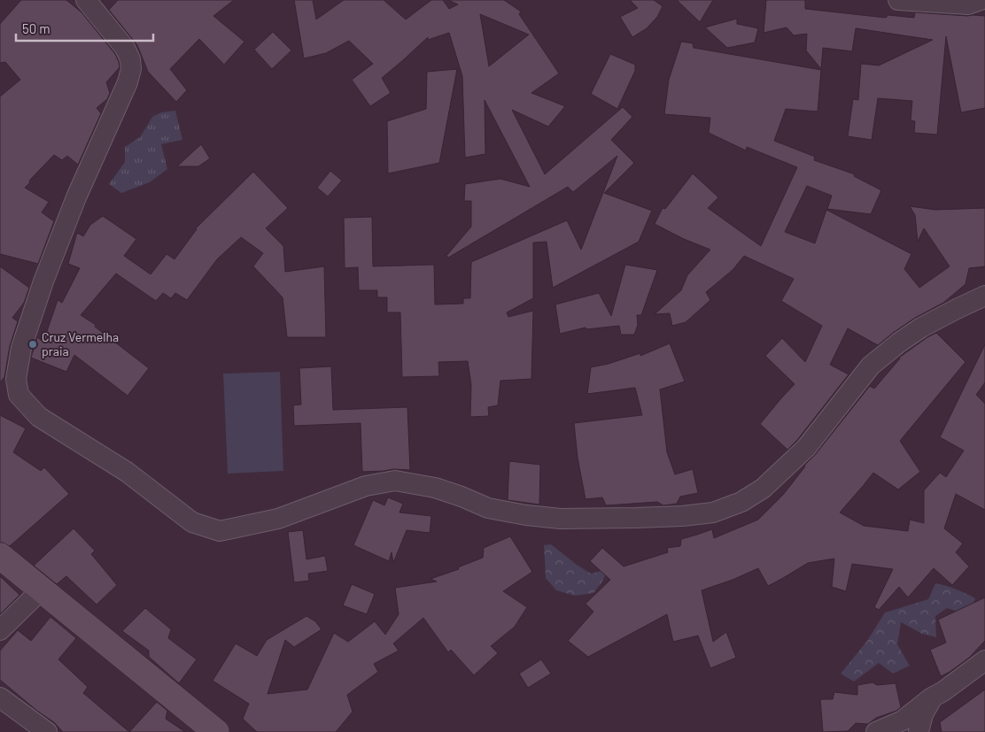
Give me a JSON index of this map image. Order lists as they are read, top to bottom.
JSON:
{
  "places": ["Cruz Vermelha praia"],
  "scale_bar": "50 m"
}
